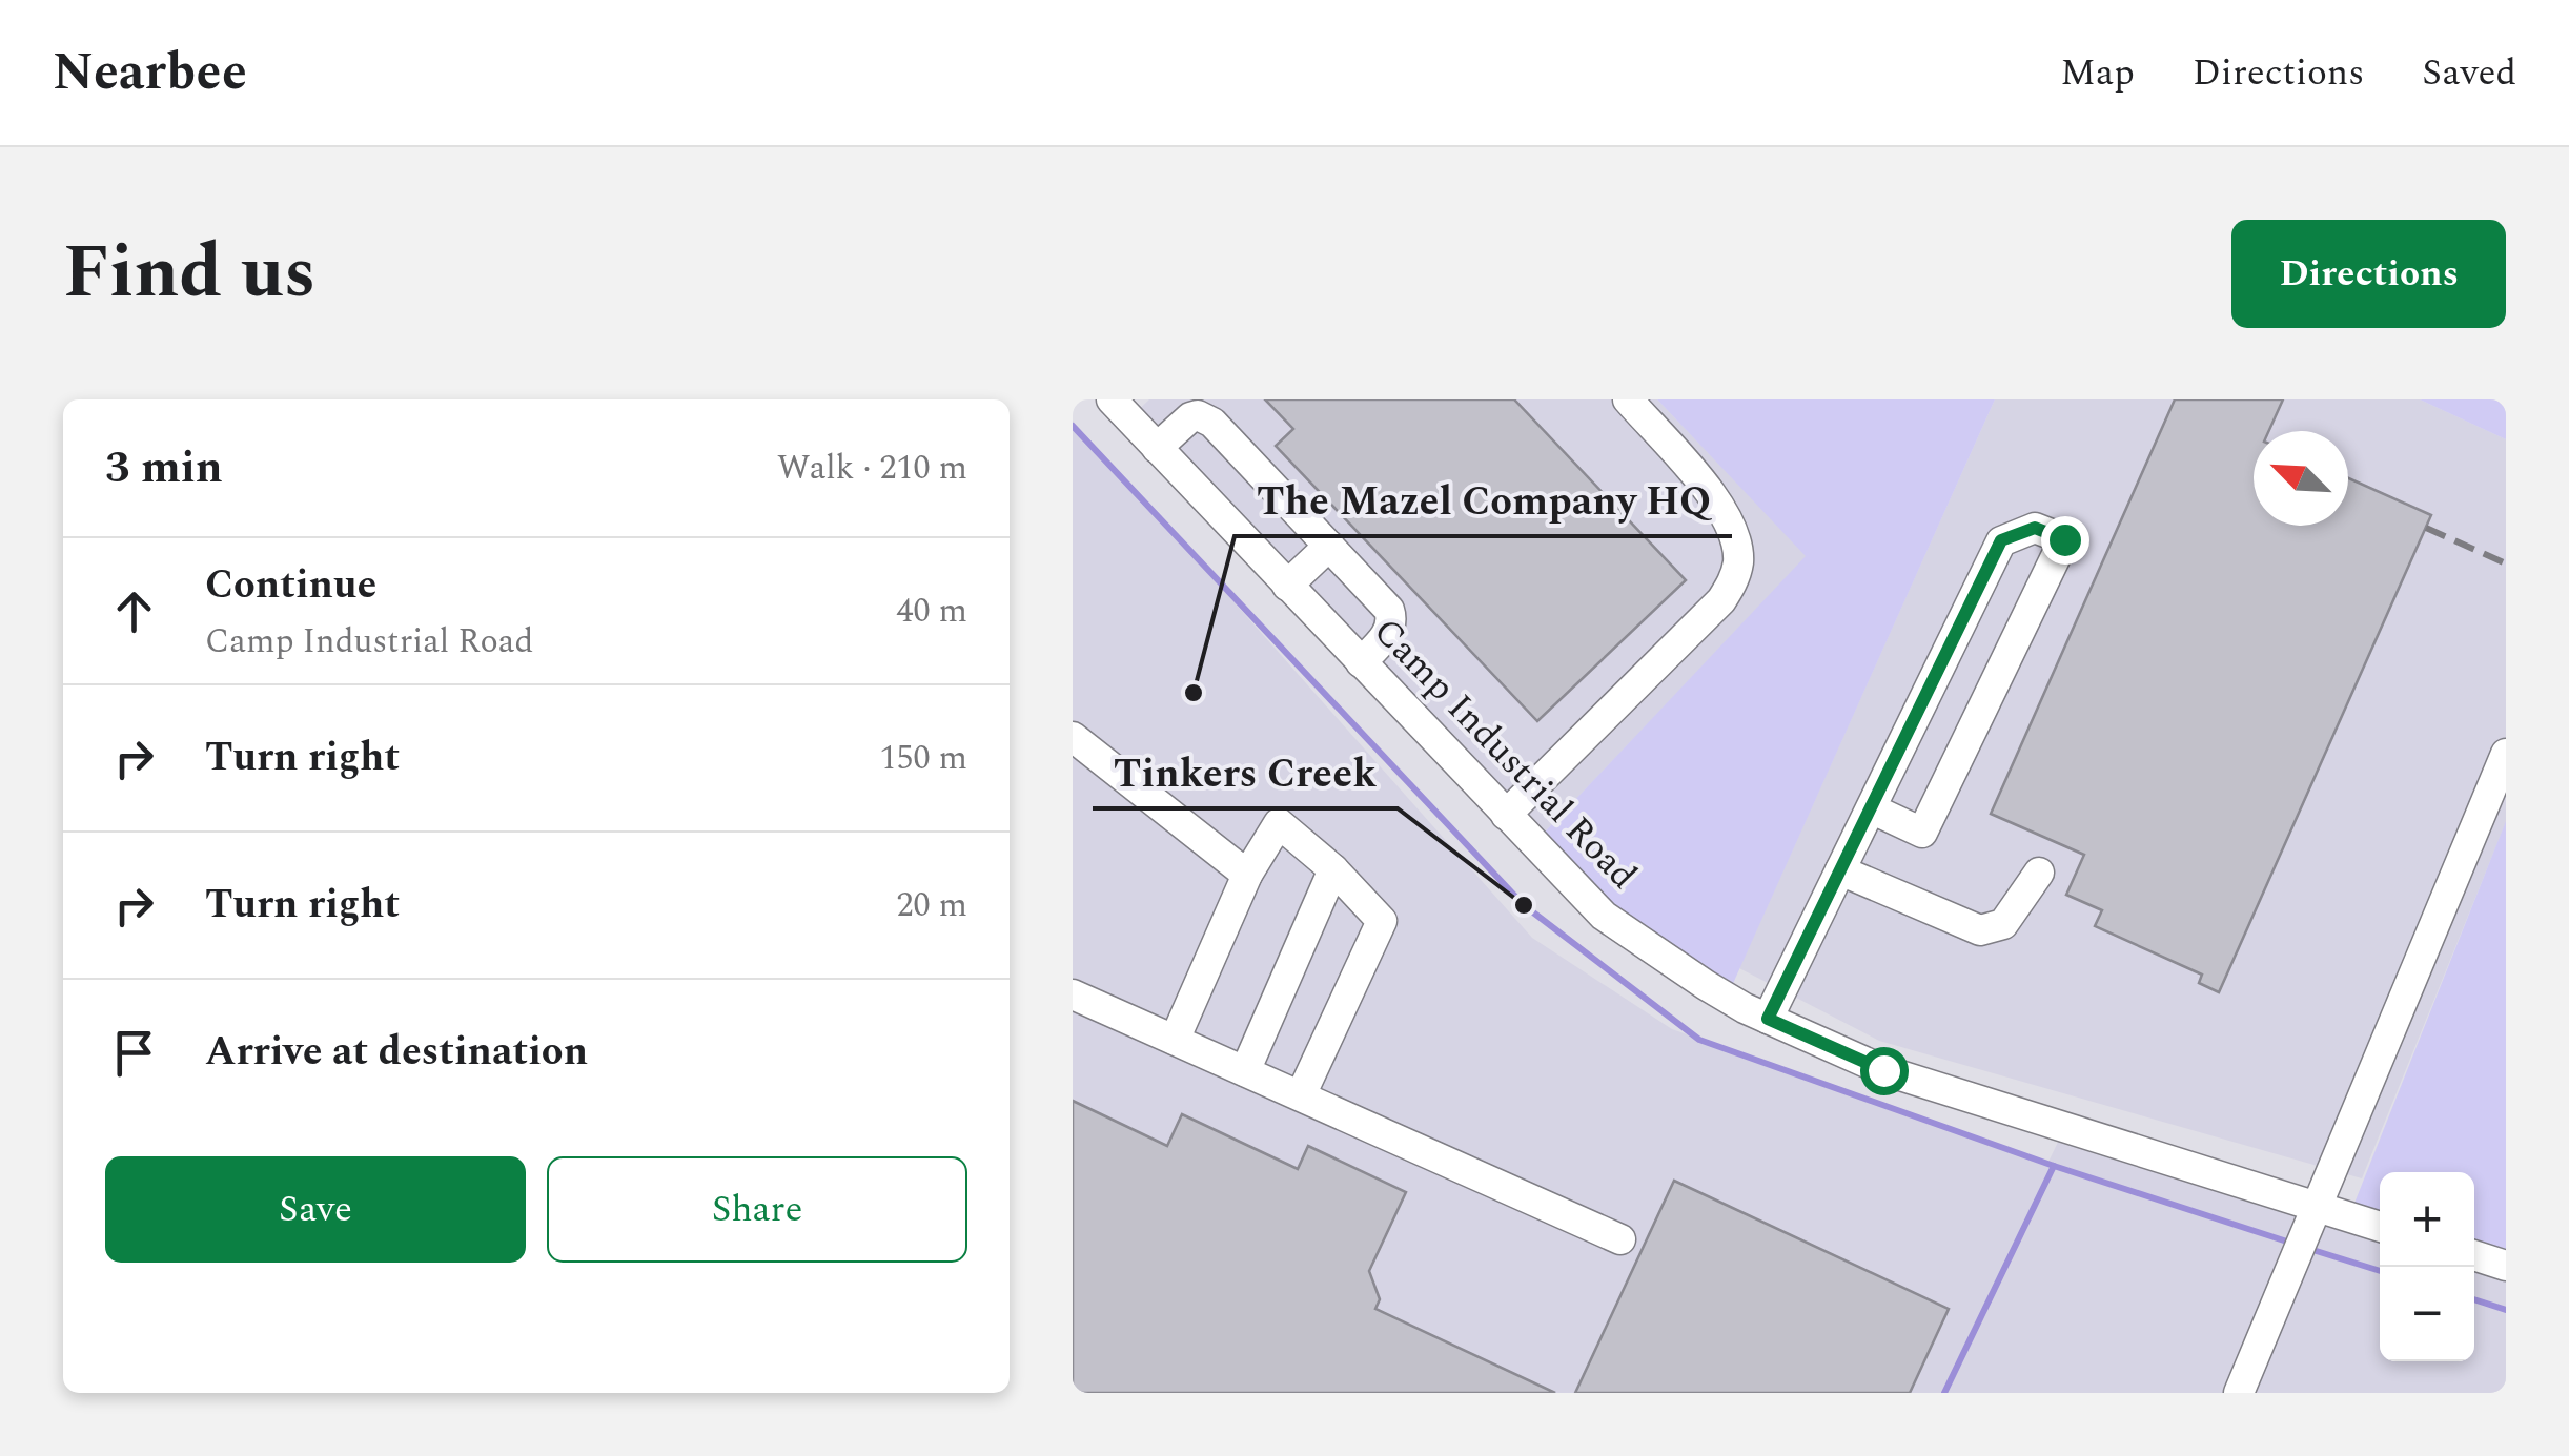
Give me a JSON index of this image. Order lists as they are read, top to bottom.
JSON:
{
  "streets": {
    "street": ["Camp Industrial Road"]
  },
  "places": ["The Mazel Company HQ", "Tinkers Creek"],
  "north": "top left",
  "page": {
    "header": "Nearbee",
    "nav": ["Map", "Directions", "Saved"],
    "title": "Find us",
    "buttons": [
      "Directions",
      ["Save", "Share"]
    ],
    "heading": ["3 min", "Walk · 210 m"],
    "list": [
      ["Continue", "Camp Industrial Road", "40 m"],
      ["Turn right", "150 m"],
      ["Turn right", "20 m"],
      "Arrive at destination"
    ],
    "map_buttons": ["+", "−"]
  }
}
